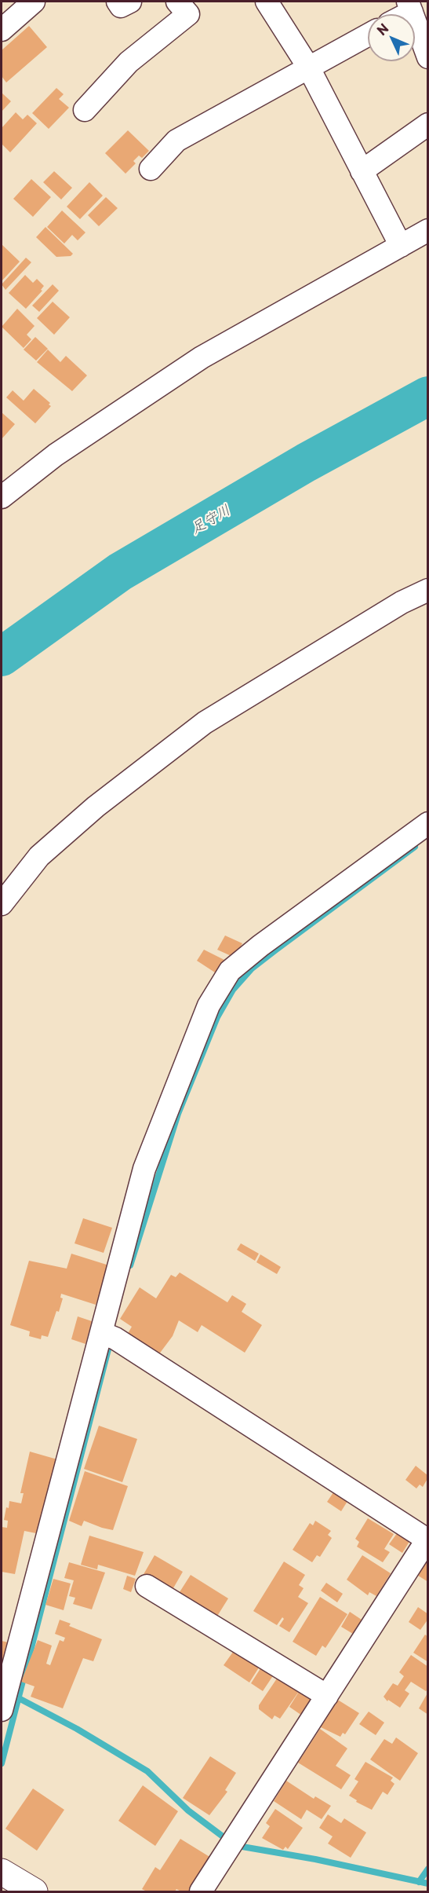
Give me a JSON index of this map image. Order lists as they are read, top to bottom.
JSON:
{
  "water": ["足守川"],
  "north": "top left"
}
